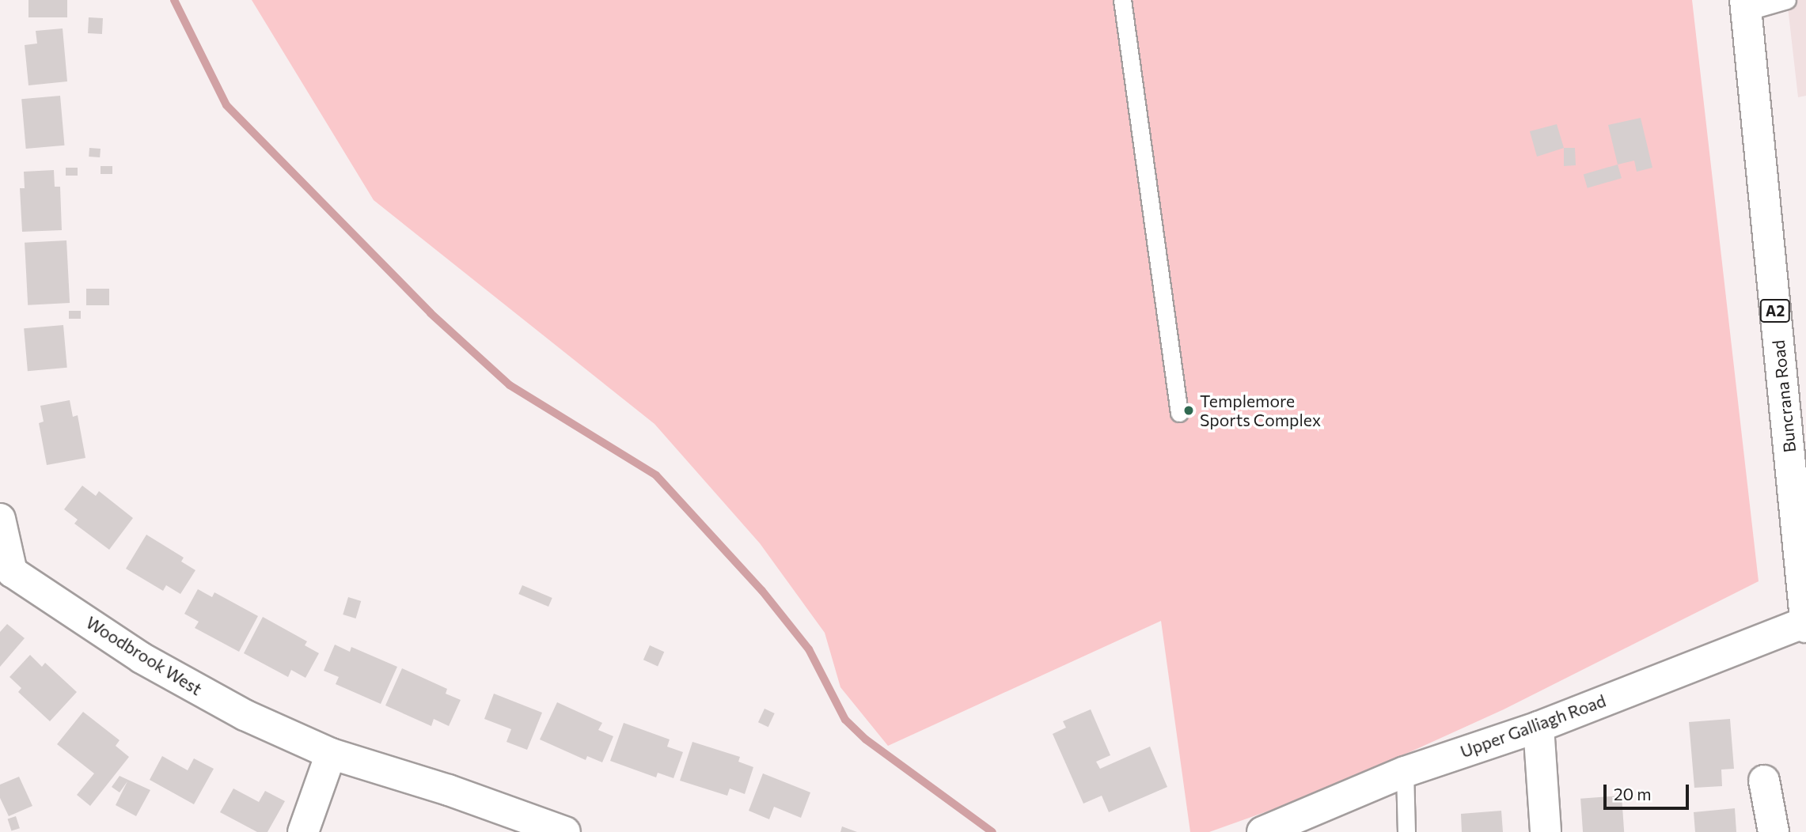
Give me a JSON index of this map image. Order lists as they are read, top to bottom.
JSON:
{
  "streets": {
    "main road": [
      "A2",
      "Buncrana Road",
      "Woodbrook West",
      "Upper Galliagh Road"
    ]
  },
  "crossings": [
    ["Buncrana Road", "Upper Galliagh Road"]
  ],
  "places": ["Templemore Sports Complex"],
  "scale_bar": "20 m"
}
